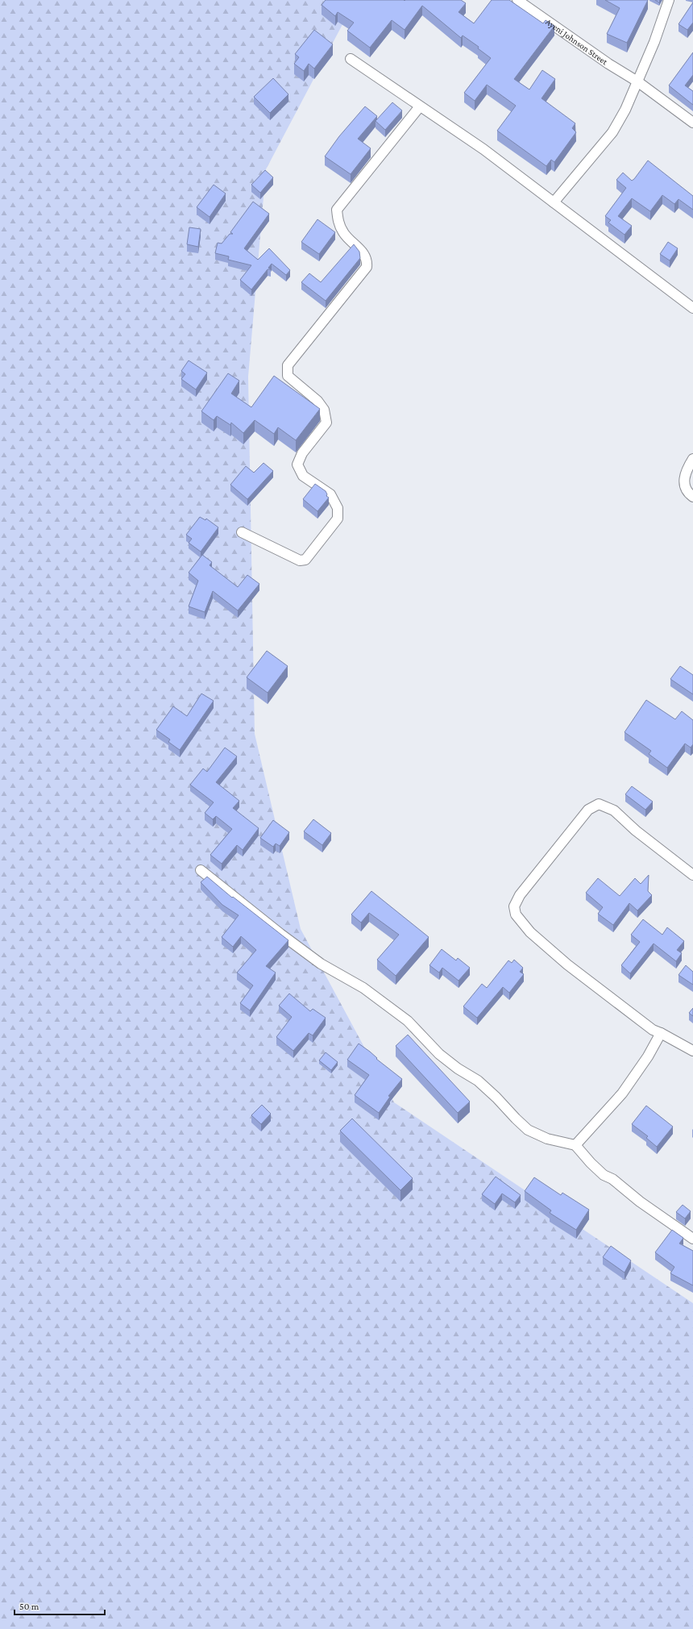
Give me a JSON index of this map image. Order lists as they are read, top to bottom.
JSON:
{
  "streets": {
    "street": ["Ayeni Johnson Street"]
  },
  "scale_bar": "50 m"
}
